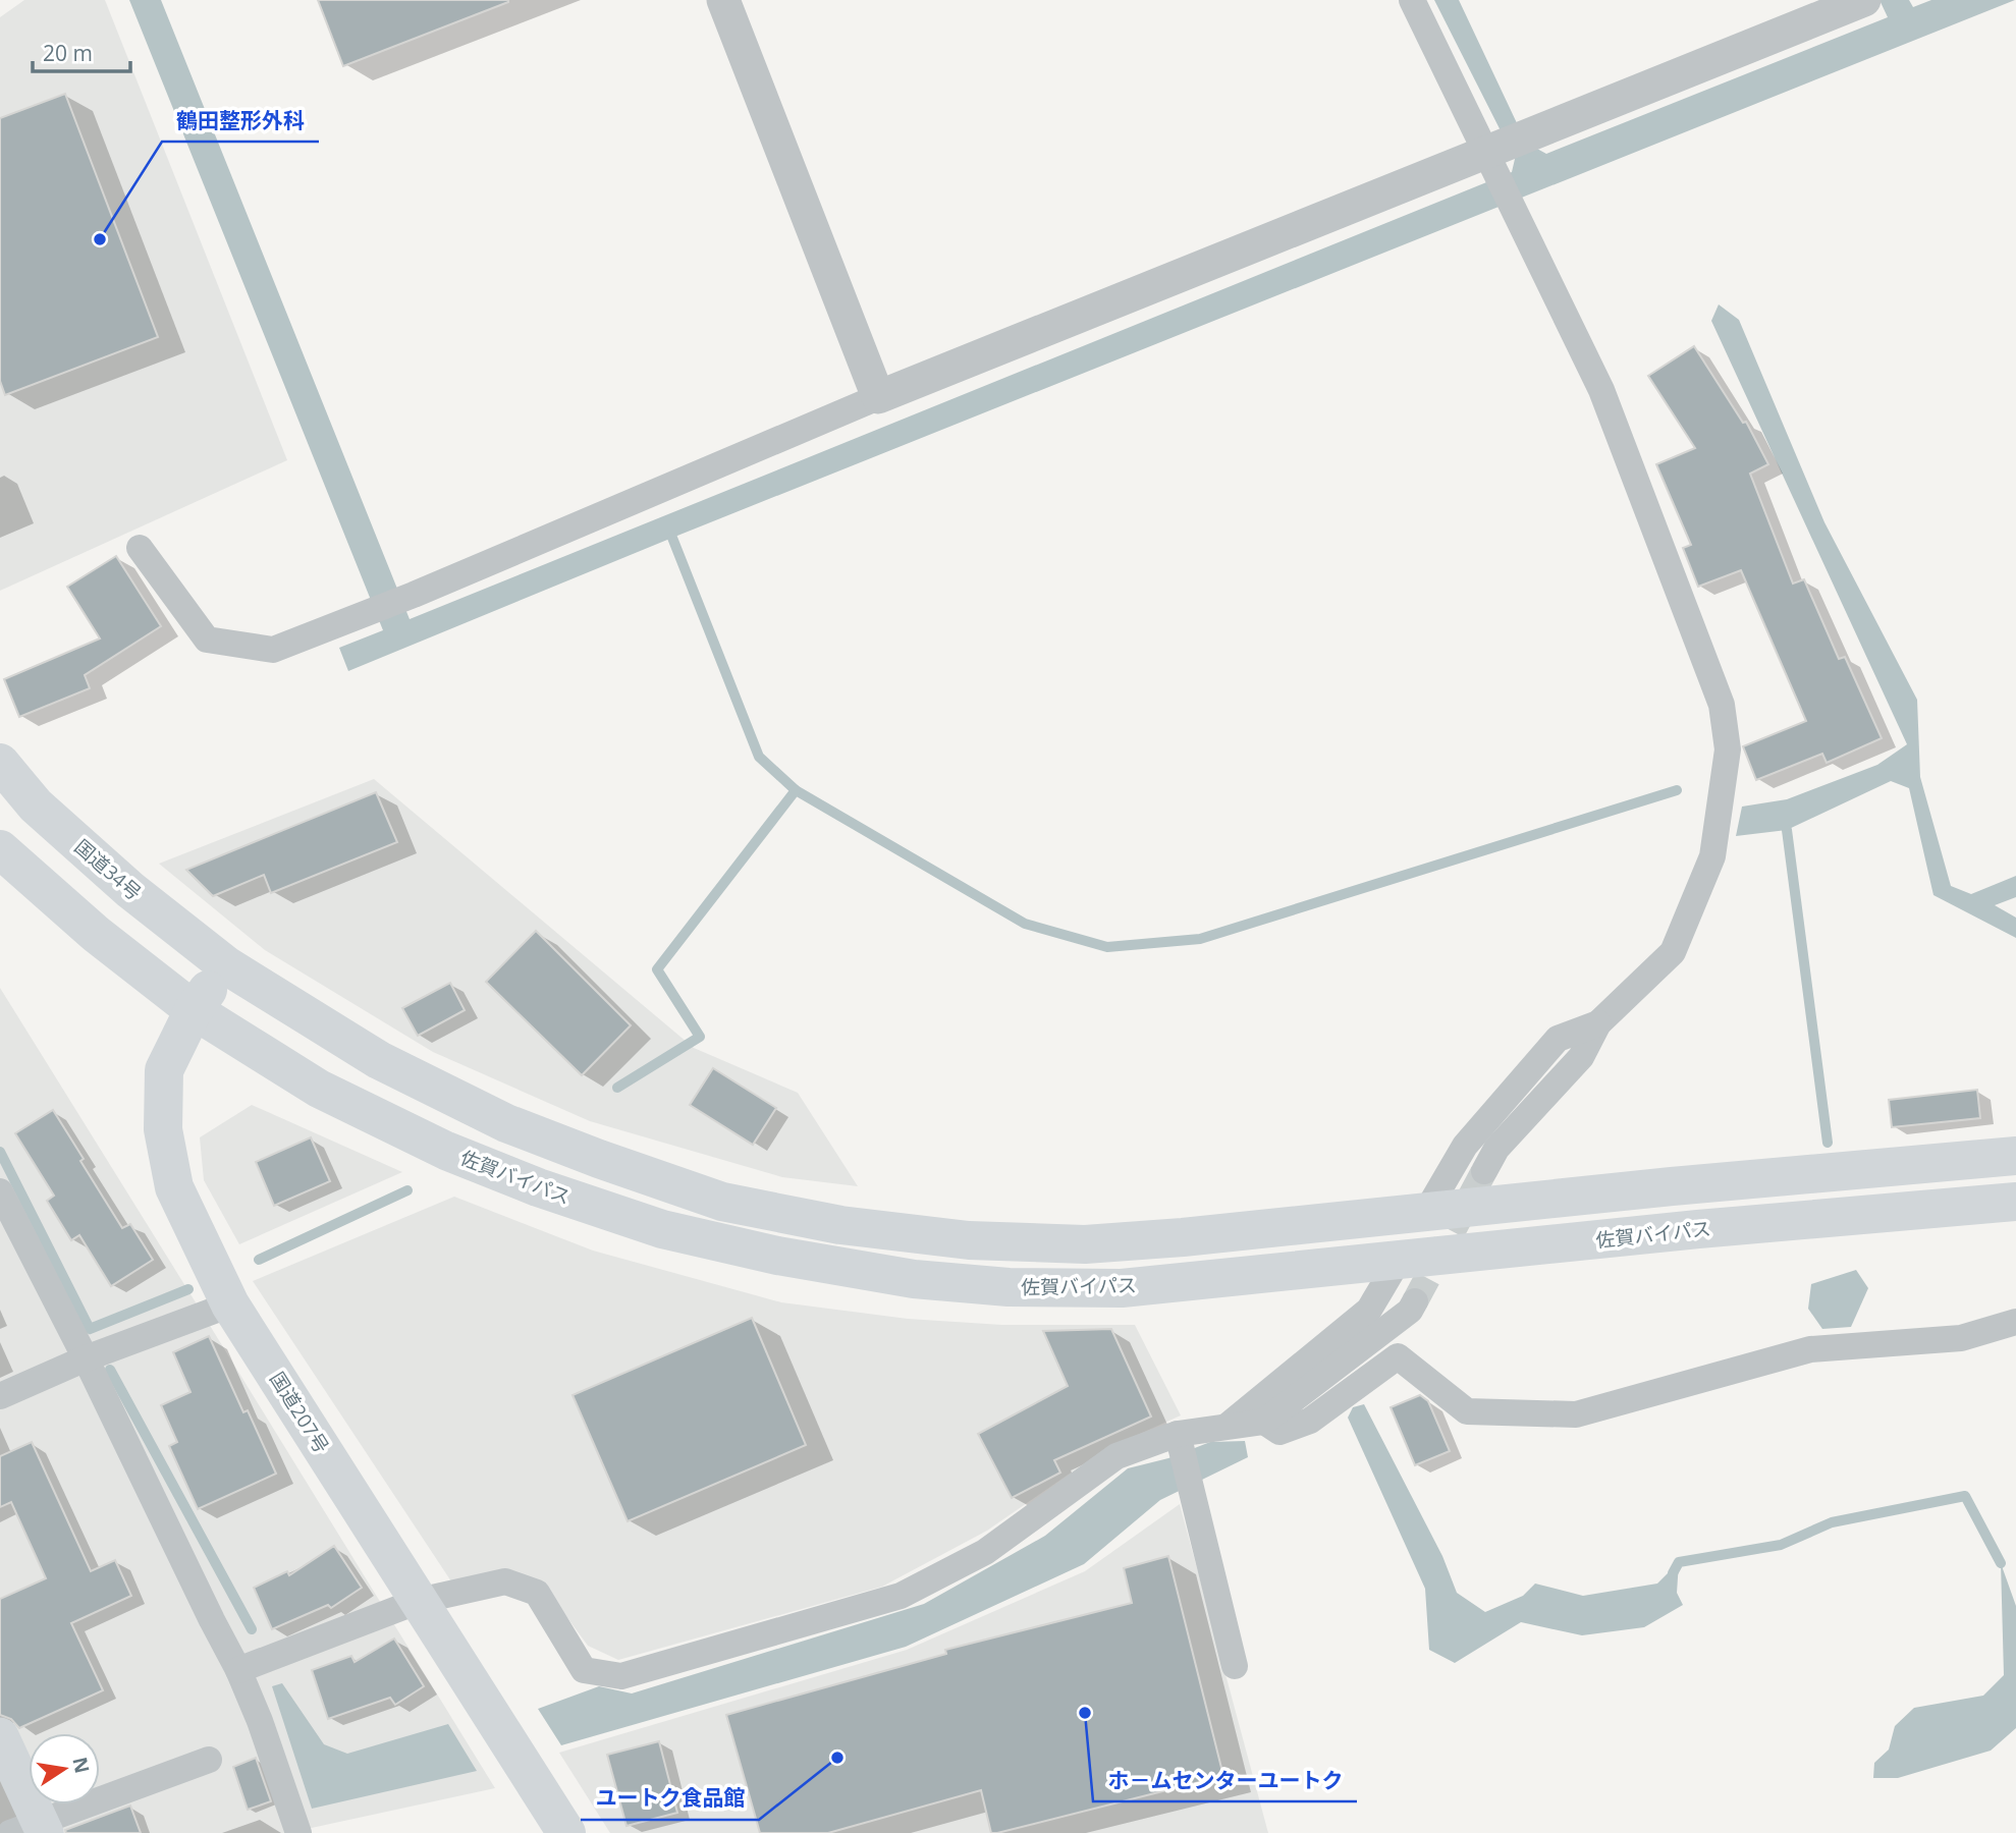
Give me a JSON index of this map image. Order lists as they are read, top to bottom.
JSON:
{
  "streets": {
    "highway": ["国道34号", "佐賀バイパス", "国道207号"]
  },
  "crossings": [
    ["国道34号", "国道207号"],
    ["佐賀バイパス", "国道207号"]
  ],
  "places": ["鶴田整形外科", "ホ－ムセンターユートク", "ユートク食品館"],
  "scale_bar": "20 m",
  "north": "right"
}
